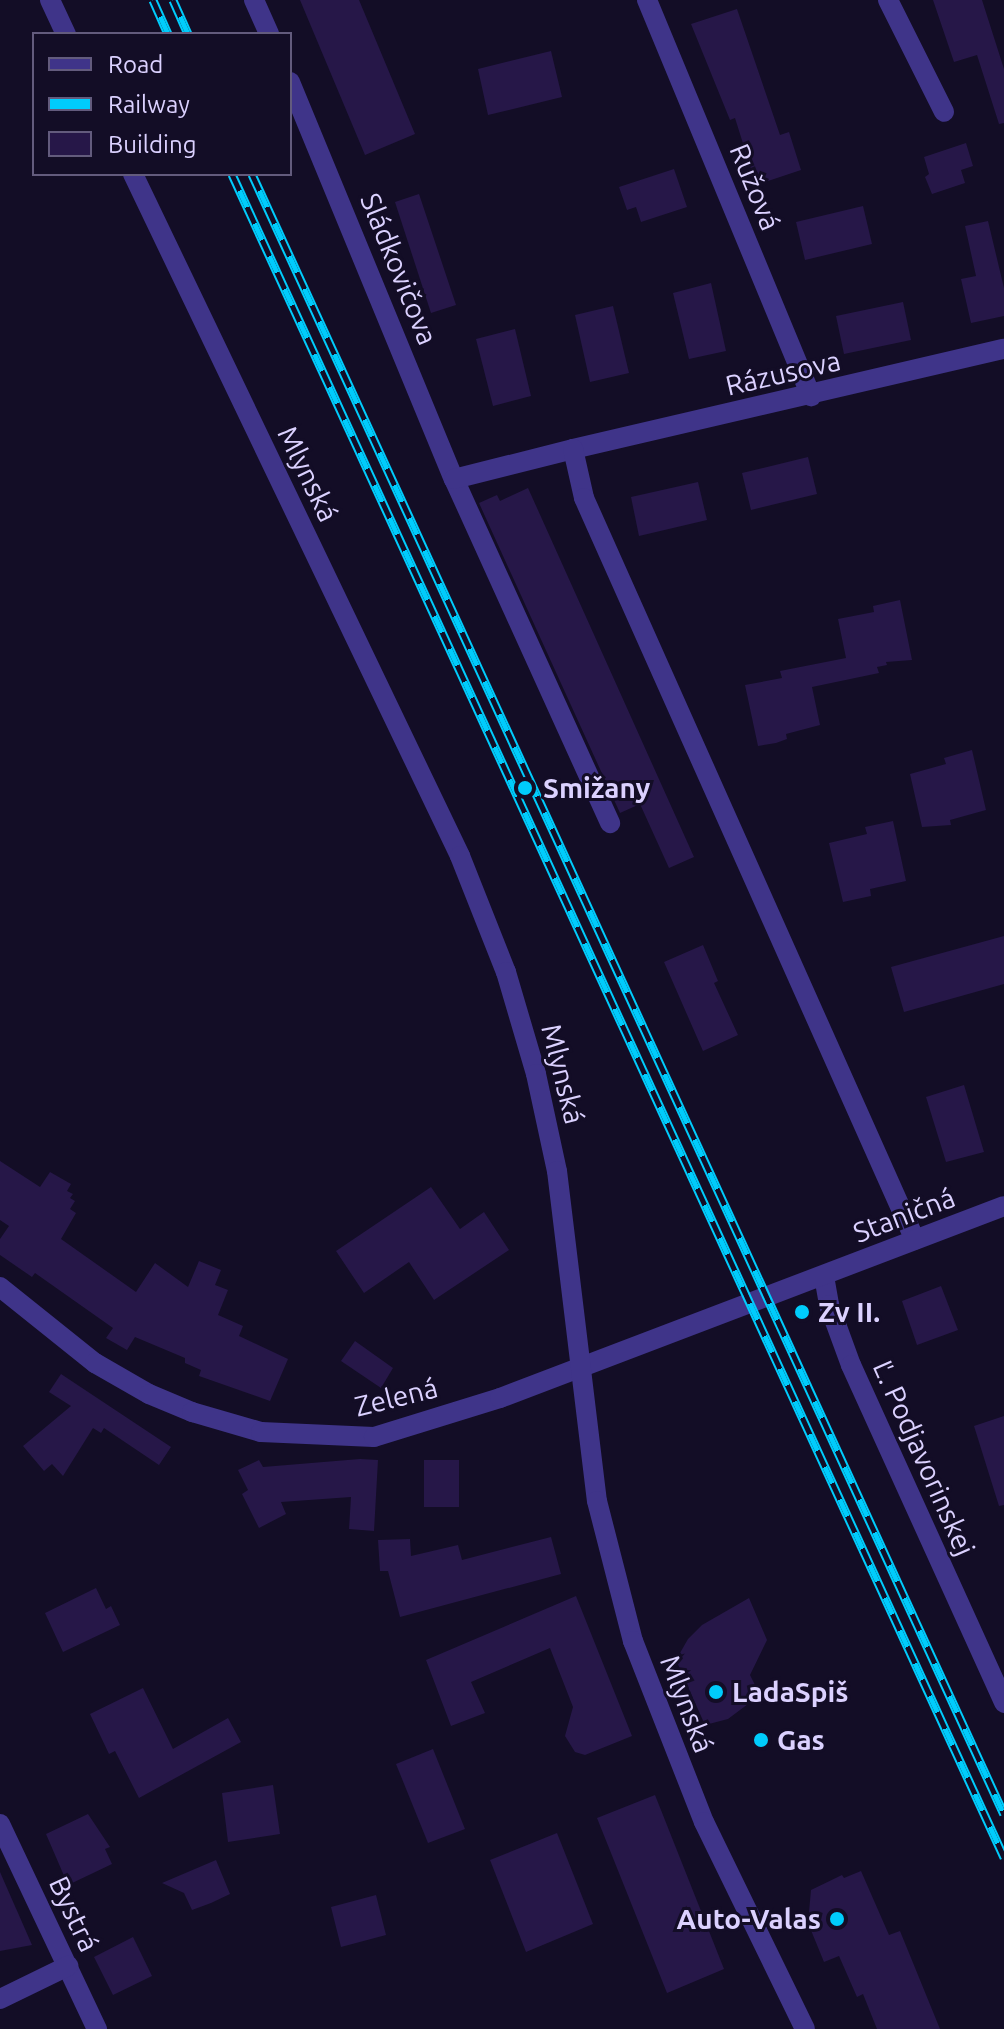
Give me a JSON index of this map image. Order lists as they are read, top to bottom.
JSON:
{
  "streets": {
    "street": [
      "Ružová",
      "Sládkovičova",
      "Rázusova",
      "Mlynská",
      "Staničná",
      "Zelená",
      "Ľ. Podjavorinskej",
      "Bystrá"
    ]
  },
  "crossings": [
    ["Ružová", "Rázusova"],
    ["Sládkovičova", "Rázusova"],
    ["Mlynská", "Zelená"],
    ["Staničná", "Zelená"],
    ["Staničná", "Ľ. Podjavorinskej"],
    ["Zelená", "Ľ. Podjavorinskej"]
  ],
  "places": [
    "Smižany",
    "Zv II.",
    "LadaSpiš",
    "Gas",
    "Auto-Valas"
  ],
  "legend": ["Road", "Railway", "Building"]
}
